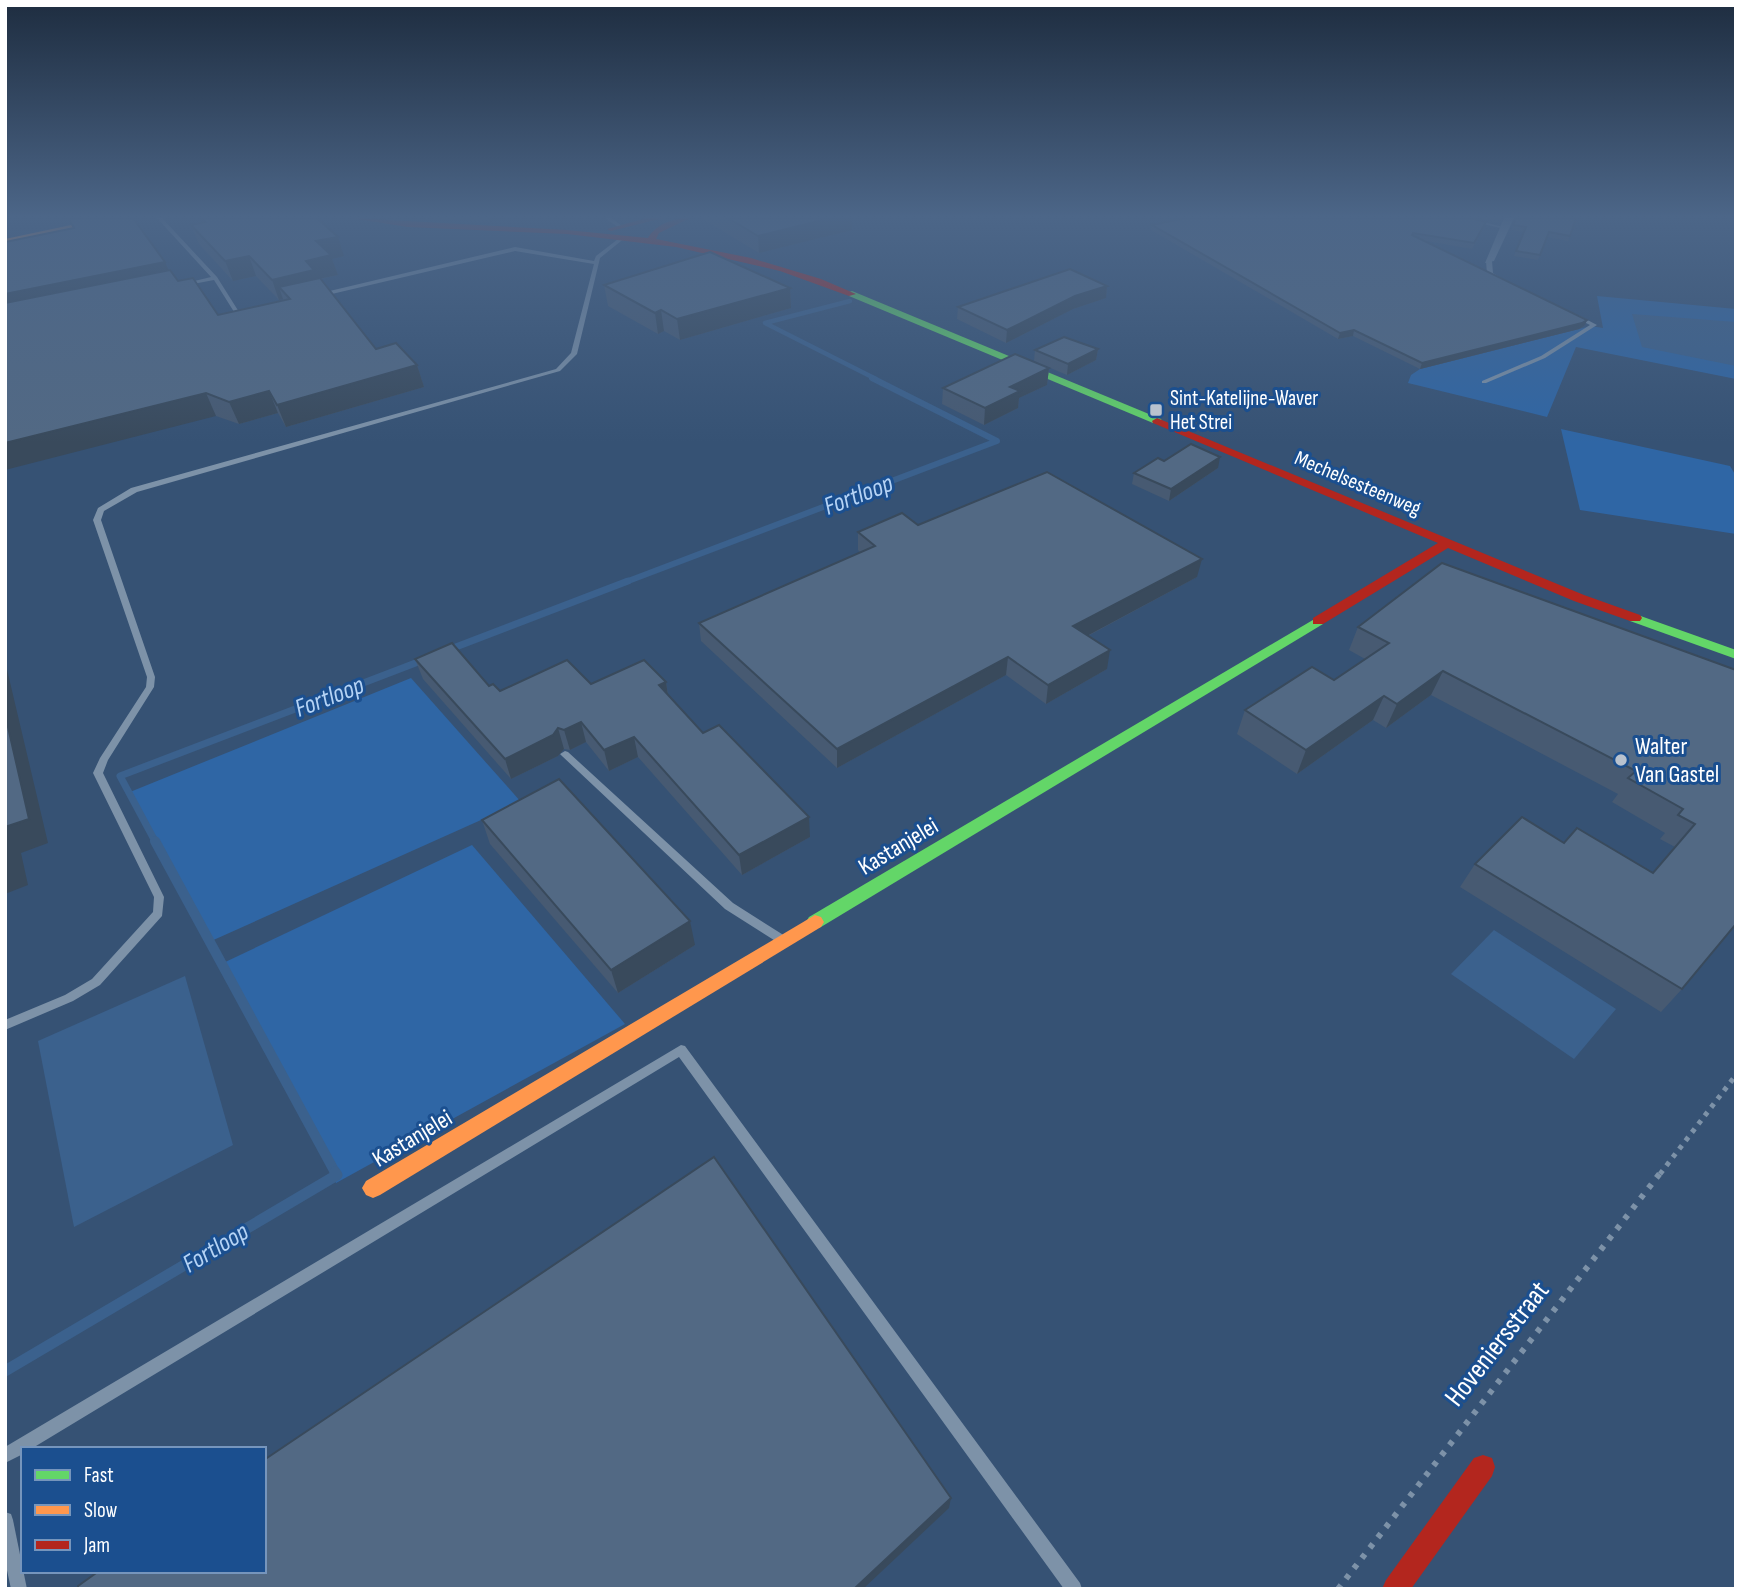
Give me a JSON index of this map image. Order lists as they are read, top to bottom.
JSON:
{
  "streets": {
    "street": ["Mechelsesteenweg", "Kastanjelei"],
    "path": ["Hoveniersstraat"]
  },
  "crossings": [
    ["Mechelsesteenweg", "Kastanjelei"]
  ],
  "water": ["Fortloop"],
  "places": {
    "transit": ["Sint-Katelijne-Waver Het Strei"],
    "other": ["Walter Van Gastel"]
  },
  "legend": ["Fast", "Slow", "Jam"]
}
